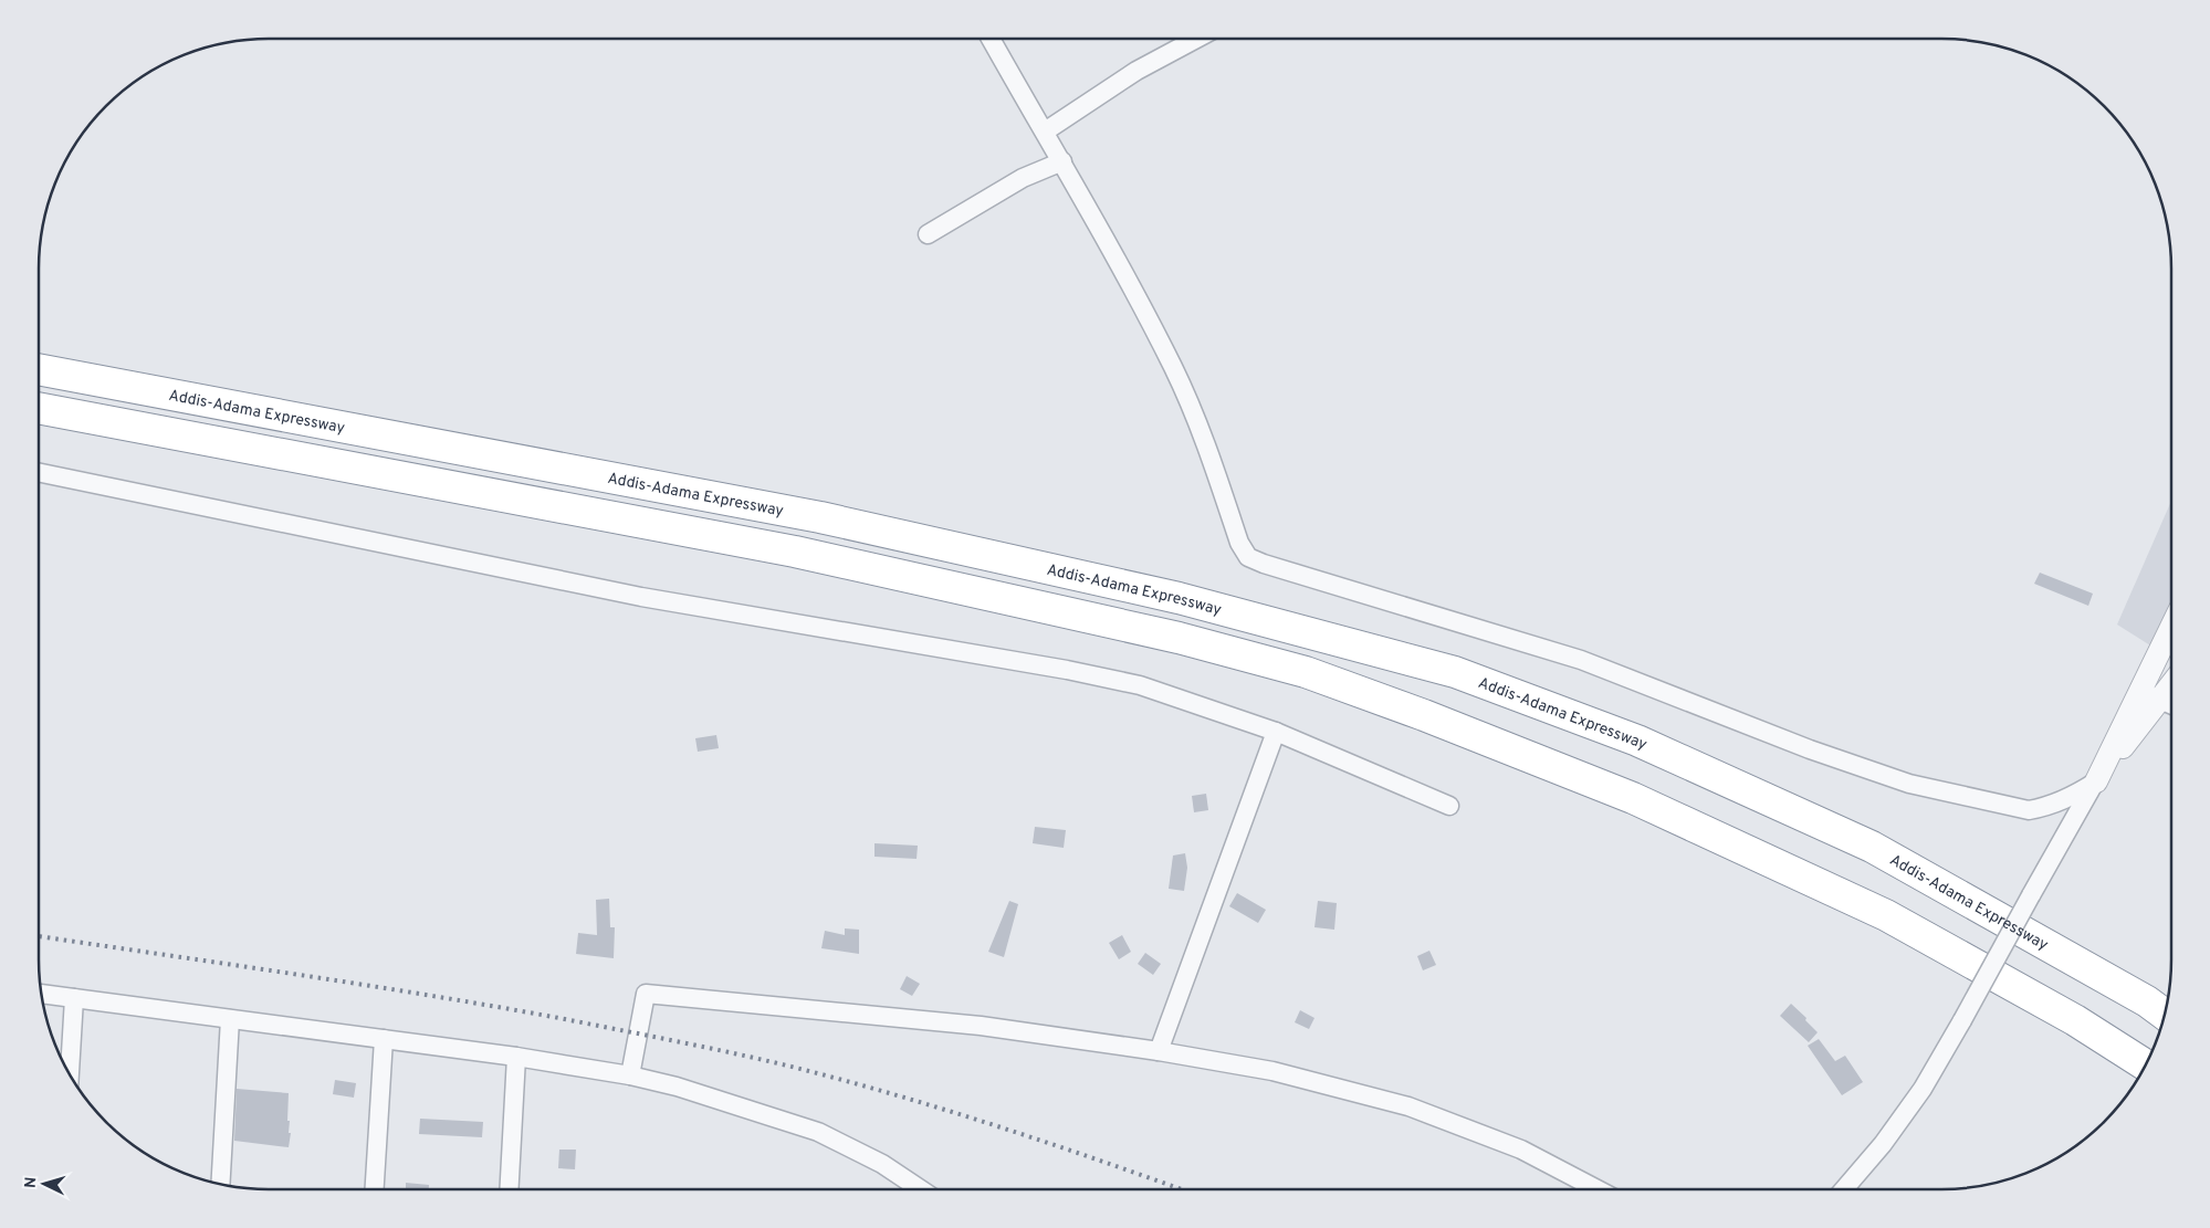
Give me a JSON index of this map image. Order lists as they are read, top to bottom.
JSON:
{
  "streets": {
    "highway": ["Addis-Adama Expressway"]
  },
  "north": "left"
}
